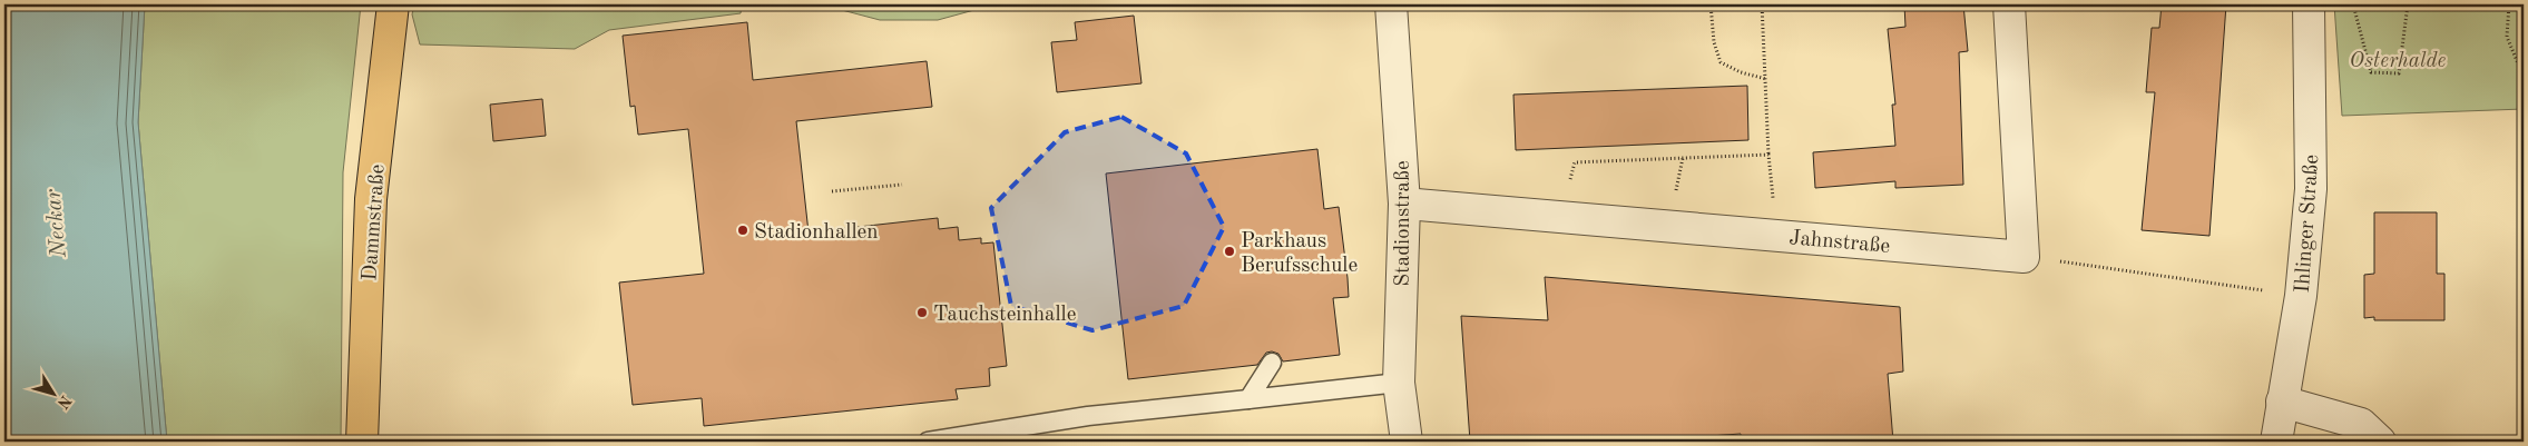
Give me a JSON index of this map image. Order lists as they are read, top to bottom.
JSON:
{
  "streets": {
    "main road": ["Dammstraße"],
    "street": ["Stadionstraße", "Ihlinger Straße", "Jahnstraße"]
  },
  "crossings": [
    ["Stadionstraße", "Jahnstraße"]
  ],
  "water": ["Neckar"],
  "parks": ["Osterhalde"],
  "places": ["Stadionhallen", "Parkhaus Berufsschule", "Tauchsteinhalle"],
  "north": "bottom right"
}
